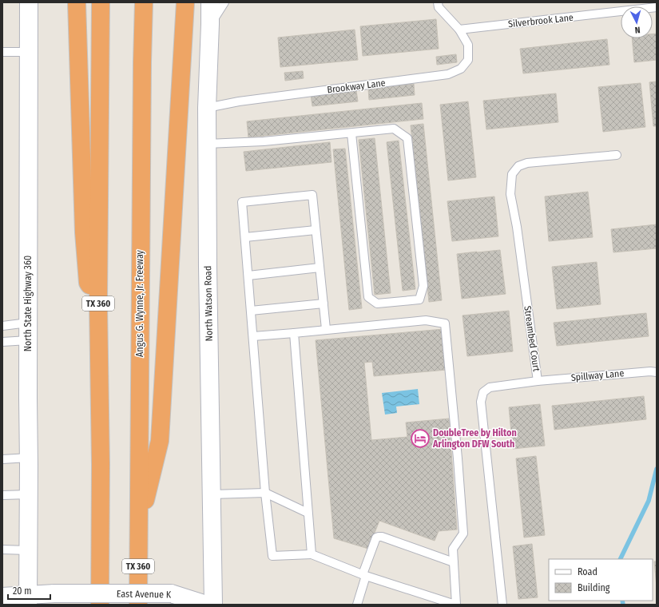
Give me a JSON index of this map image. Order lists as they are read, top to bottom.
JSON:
{
  "streets": {
    "highway": ["TX 360", "Angus G. Wynne, Jr. Freeway"],
    "main road": ["North State Highway 360", "North Watson Road", "East Avenue K"],
    "lane": [
      "Silverbrook Lane",
      "Brookway Lane",
      "Streambed Court",
      "Spillway Lane"
    ]
  },
  "crossings": [
    ["Silverbrook Lane", "Brookway Lane"],
    ["Brookway Lane", "North Watson Road"],
    ["North State Highway 360", "East Avenue K"],
    ["Streambed Court", "Spillway Lane"]
  ],
  "places": {
    "hotel": ["DoubleTree by Hilton Arlington DFW South"]
  },
  "legend": ["Road", "Building"],
  "scale_bar": "20 m",
  "north": "bottom"
}
